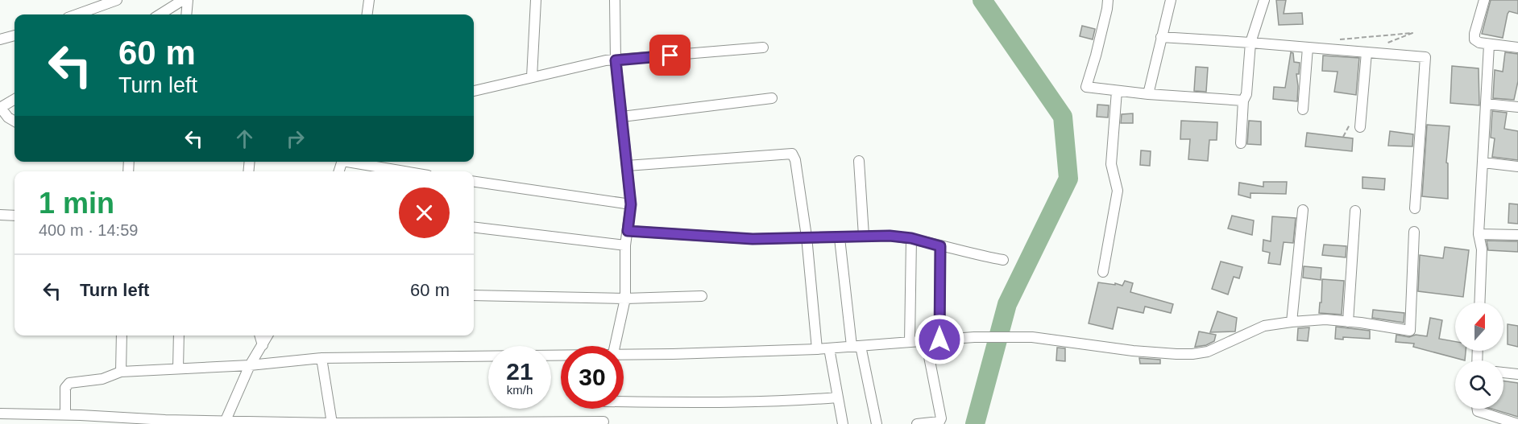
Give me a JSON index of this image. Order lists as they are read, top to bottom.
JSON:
{
  "north": "top",
  "page": {
    "turn": ["60 m", "Turn left"],
    "heading": ["1 min", "400 m · 14:59"],
    "list": [
      {
        "name": "Turn left",
        "value": "60 m"
      }
    ],
    "speed": "21 km/h",
    "limit": "30"
  }
}
